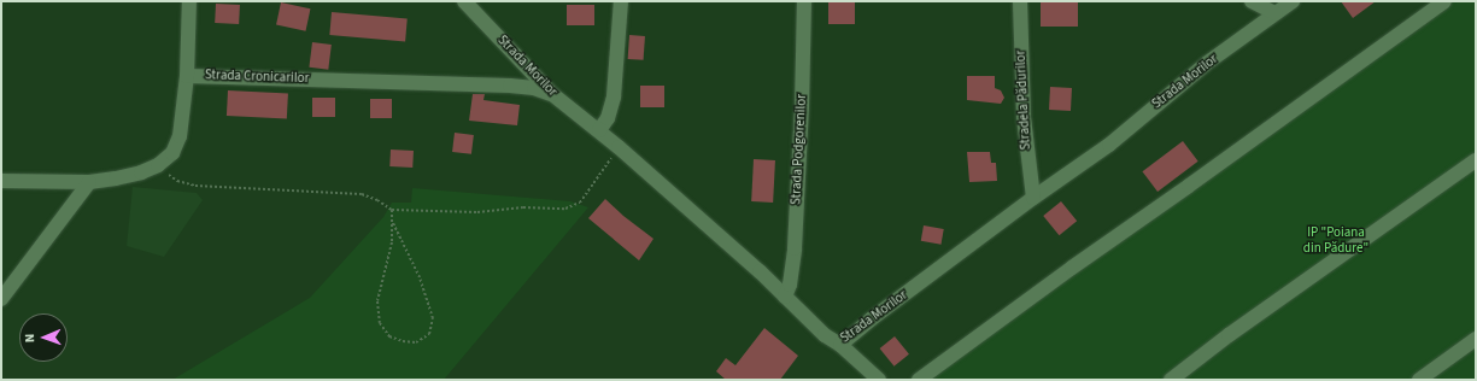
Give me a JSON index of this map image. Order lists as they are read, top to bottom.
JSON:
{
  "streets": {
    "street": [
      "Strada Morilor",
      "Strada Cronicarilor",
      "Stradela Pădurilor",
      "Strada Podgorenilor"
    ]
  },
  "crossings": [
    ["Strada Morilor", "Strada Cronicarilor"],
    ["Strada Morilor", "Stradela Pădurilor"],
    ["Strada Morilor", "Strada Podgorenilor"]
  ],
  "parks": ["IP \"Poiana din Pădure\""],
  "north": "left"
}
